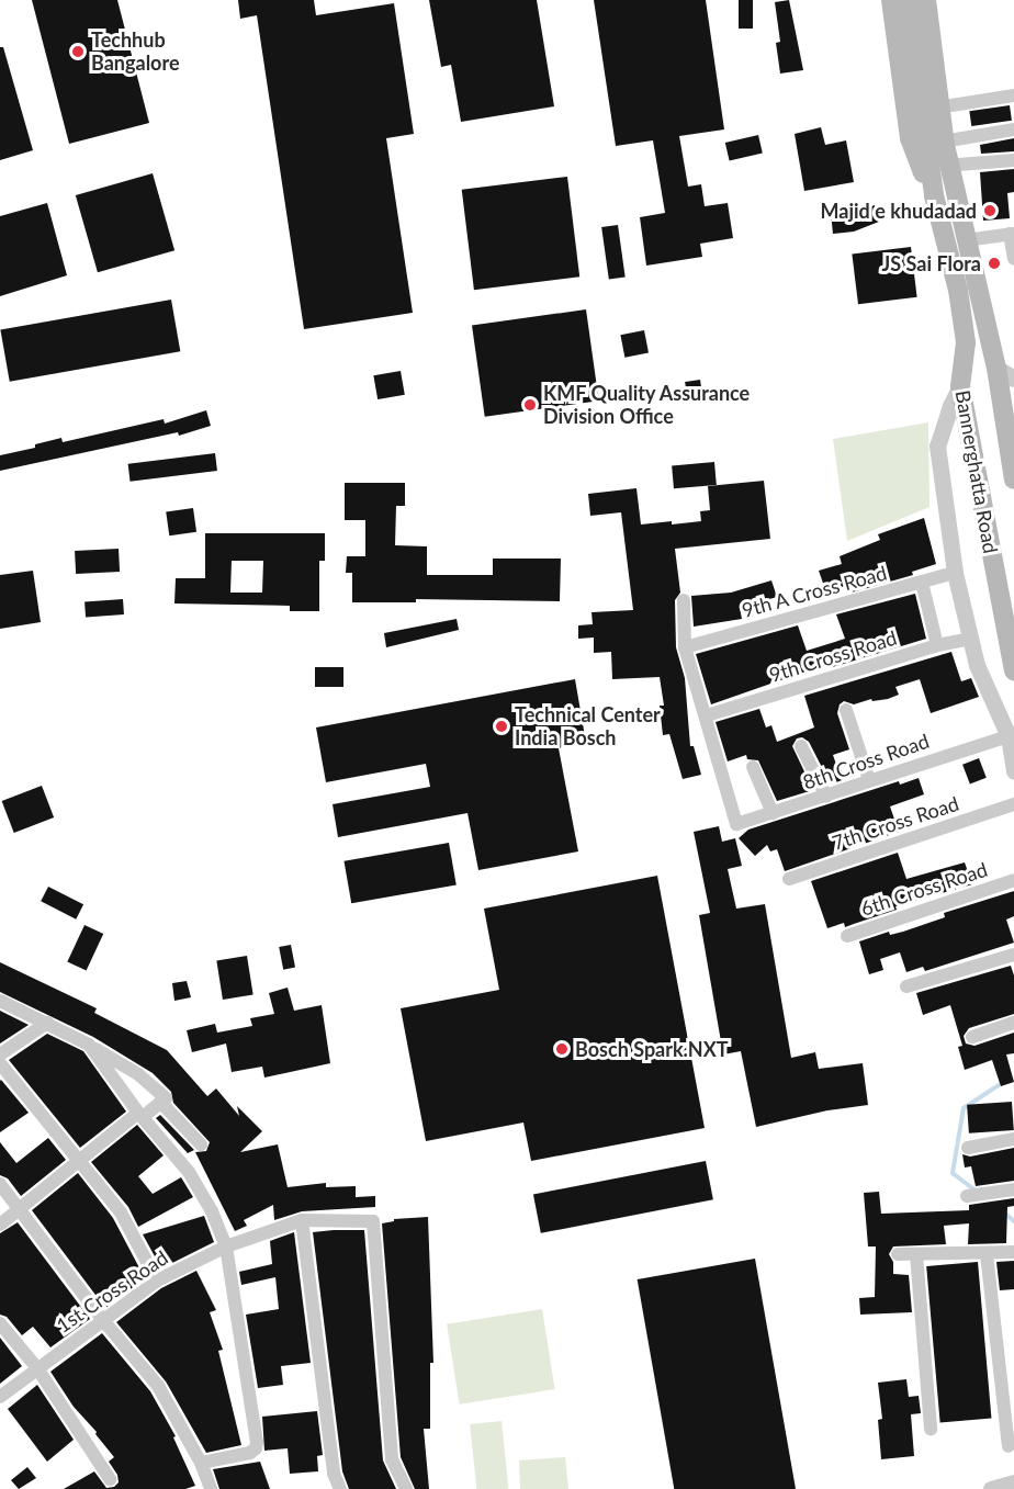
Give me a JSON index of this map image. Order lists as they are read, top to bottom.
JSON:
{
  "streets": {
    "main road": ["Bannerghatta Road"],
    "street": [
      "9th A Cross Road",
      "9th Cross Road",
      "8th Cross Road",
      "7th Cross Road",
      "6th Cross Road",
      "1st Cross Road"
    ]
  },
  "crossings": [
    ["9th Cross Road", "8th Cross Road"]
  ],
  "places": [
    "Techhub Bangalore",
    "Majid e khudadad",
    "JS Sai Flora",
    "KMF Quality Assurance Division Office",
    "Technical Center India Bosch",
    "Bosch Spark.NXT"
  ]
}
